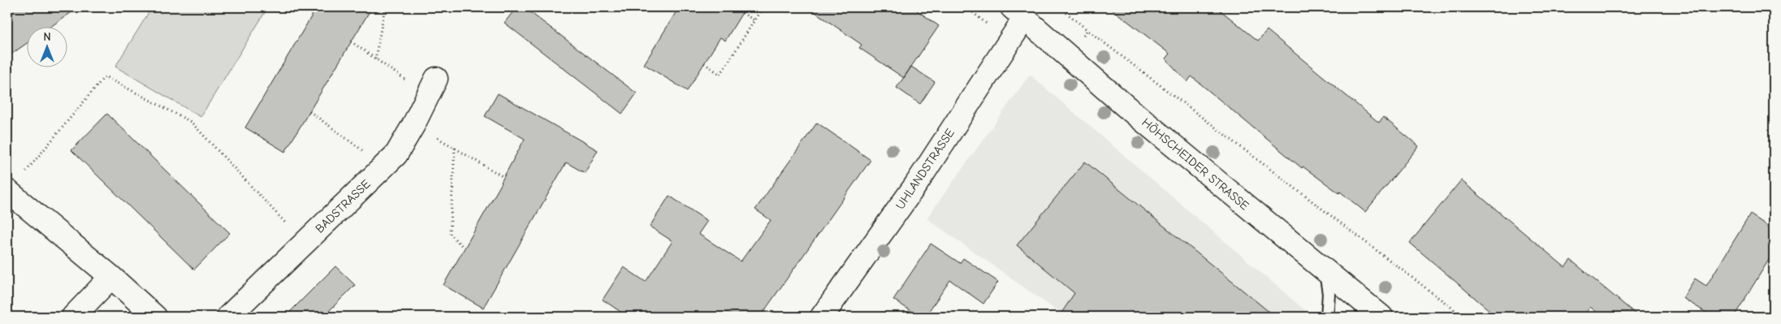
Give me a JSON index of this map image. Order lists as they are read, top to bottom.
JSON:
{
  "streets": {
    "street": ["HÖHSCHEIDER STRASSE", "UHLANDSTRASSE", "BADSTRASSE"]
  },
  "crossings": [
    ["HÖHSCHEIDER STRASSE", "UHLANDSTRASSE"]
  ],
  "north": "top"
}
